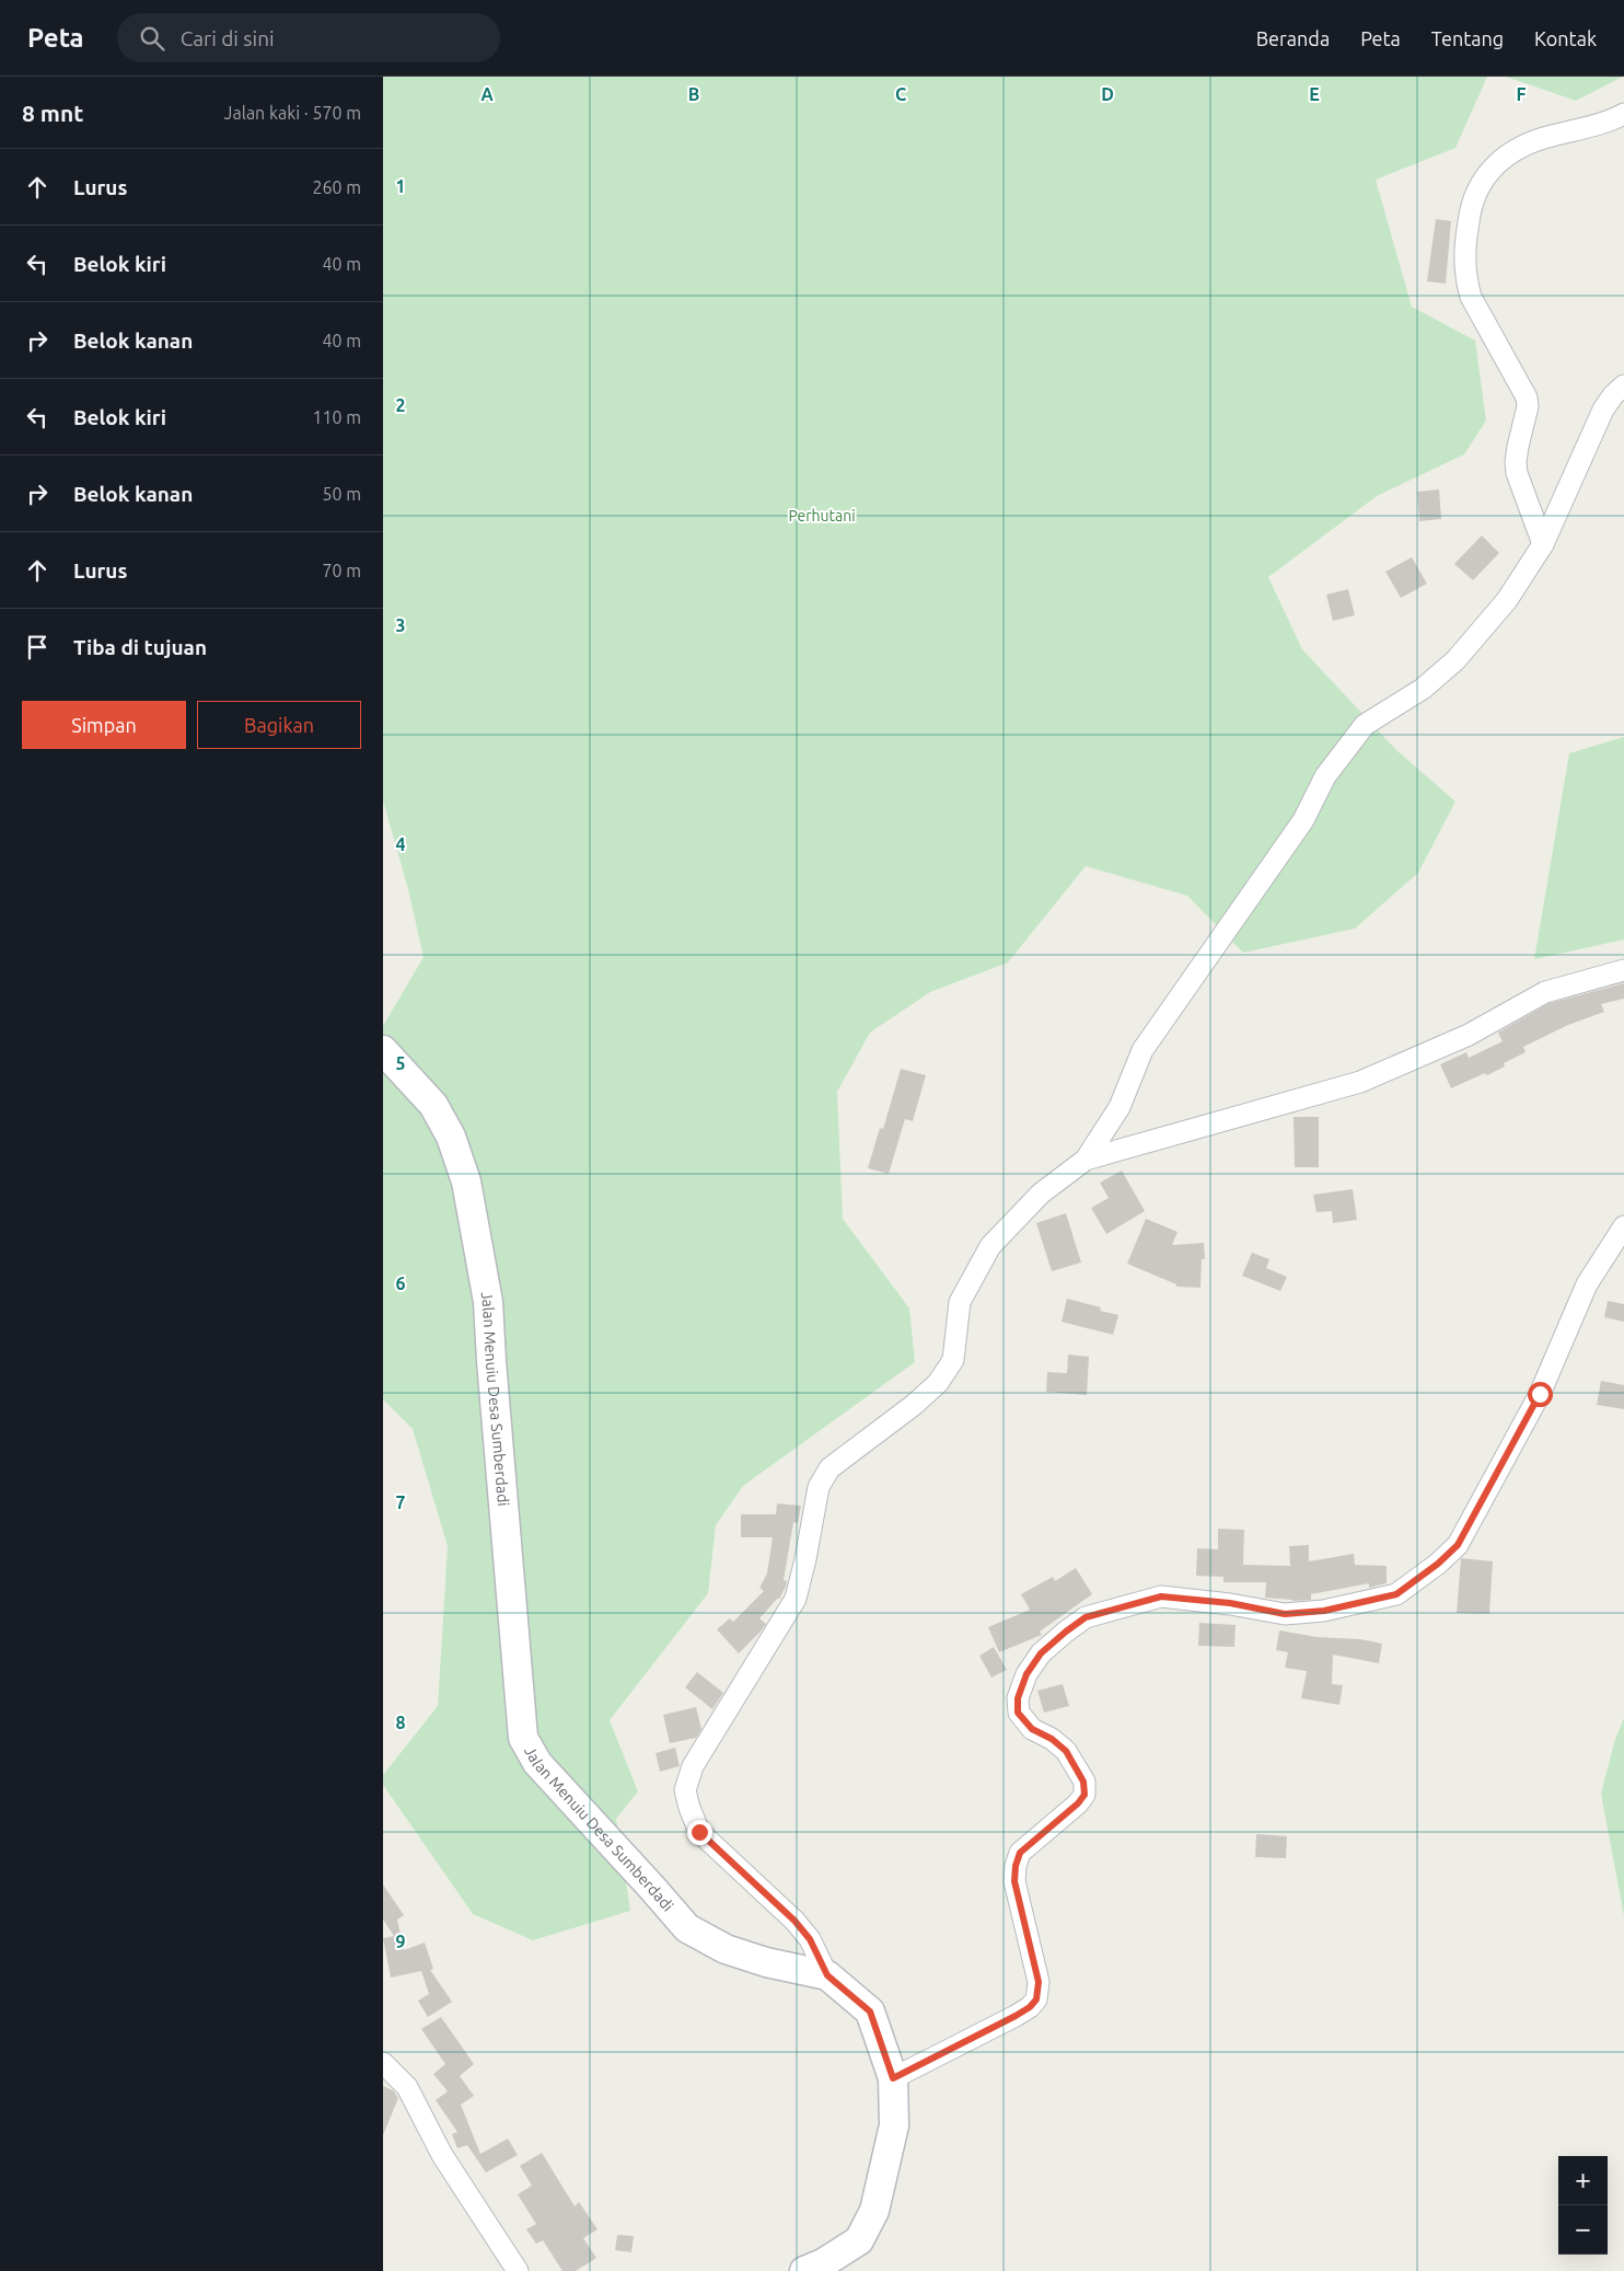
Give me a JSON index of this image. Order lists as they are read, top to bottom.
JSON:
{
  "streets": {
    "street": ["Jalan Menuiu Desa Sumberdadi"]
  },
  "parks": ["Perhutani"],
  "page": {
    "header": "Peta",
    "search": "Cari di sini",
    "nav": [
      "Beranda",
      "Peta",
      "Tentang",
      "Kontak"
    ],
    "heading": ["8 mnt", "Jalan kaki · 570 m"],
    "list": [
      ["Lurus", "260 m"],
      ["Belok kiri", "40 m"],
      ["Belok kanan", "40 m"],
      ["Belok kiri", "110 m"],
      ["Belok kanan", "50 m"],
      ["Lurus", "70 m"],
      "Tiba di tujuan"
    ],
    "buttons": ["Simpan", "Bagikan"],
    "map_buttons": ["+", "−"]
  },
  "grid": {
    "columns": [
      "A",
      "B",
      "C",
      "D",
      "E",
      "F"
    ],
    "rows": [
      "1",
      "2",
      "3",
      "4",
      "5",
      "6",
      "7",
      "8",
      "9"
    ]
  }
}
